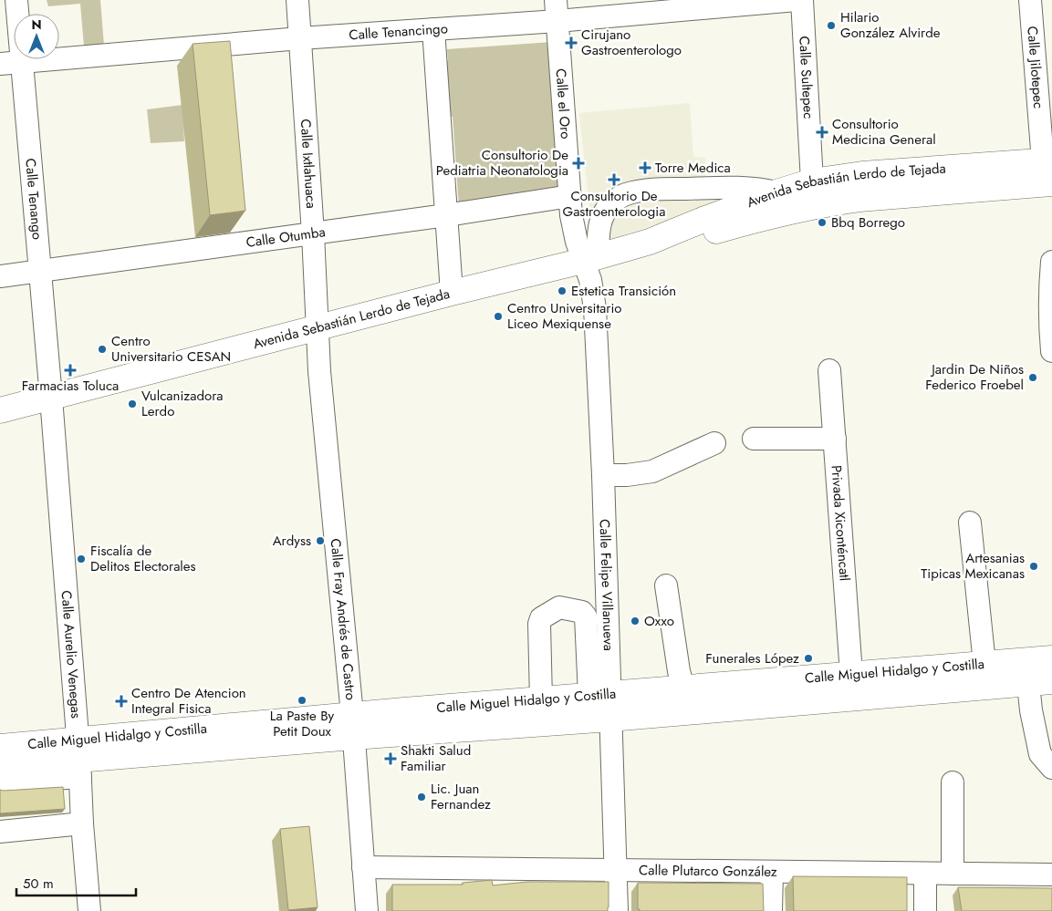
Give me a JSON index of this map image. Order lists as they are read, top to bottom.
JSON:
{
  "streets": {
    "main road": ["Avenida Sebastián Lerdo de Tejada", "Calle Miguel Hidalgo y Costilla"],
    "street": [
      "Calle Tenancingo",
      "Calle Jilotepec",
      "Calle Sultepec",
      "Calle el Oro",
      "Calle Ixtlahuaca",
      "Calle Tenango",
      "Calle Otumba",
      "Privada Xiconténcatl",
      "Calle Felipe Villanueva",
      "Calle Fray Andrés de Castro",
      "Calle Aurelio Venegas",
      "Calle Plutarco González"
    ]
  },
  "crossings": [
    ["Calle Tenancingo", "Calle el Oro"],
    ["Calle Tenancingo", "Calle Ixtlahuaca"],
    ["Calle Tenancingo", "Calle Tenango"],
    ["Calle Jilotepec", "Avenida Sebastián Lerdo de Tejada"],
    ["Calle Sultepec", "Avenida Sebastián Lerdo de Tejada"],
    ["Calle el Oro", "Avenida Sebastián Lerdo de Tejada"],
    ["Calle el Oro", "Calle Otumba"],
    ["Calle el Oro", "Calle Felipe Villanueva"],
    ["Calle Ixtlahuaca", "Avenida Sebastián Lerdo de Tejada"],
    ["Calle Ixtlahuaca", "Calle Otumba"],
    ["Calle Ixtlahuaca", "Calle Fray Andrés de Castro"],
    ["Avenida Sebastián Lerdo de Tejada", "Calle Tenango"],
    ["Avenida Sebastián Lerdo de Tejada", "Calle Felipe Villanueva"],
    ["Avenida Sebastián Lerdo de Tejada", "Calle Fray Andrés de Castro"],
    ["Avenida Sebastián Lerdo de Tejada", "Calle Aurelio Venegas"],
    ["Calle Tenango", "Calle Otumba"],
    ["Calle Tenango", "Calle Aurelio Venegas"],
    ["Privada Xiconténcatl", "Calle Miguel Hidalgo y Costilla"],
    ["Calle Felipe Villanueva", "Calle Miguel Hidalgo y Costilla"],
    ["Calle Felipe Villanueva", "Calle Plutarco González"],
    ["Calle Fray Andrés de Castro", "Calle Miguel Hidalgo y Costilla"],
    ["Calle Fray Andrés de Castro", "Calle Plutarco González"],
    ["Calle Aurelio Venegas", "Calle Miguel Hidalgo y Costilla"]
  ],
  "places": {
    "other": [
      "Hilario González Alvirde",
      "Bbq Borrego",
      "Estetica Transición",
      "Centro Universitario Liceo Mexiquense",
      "Centro Universitario CESAN",
      "Jardin De Niños Federico Froebel",
      "Vulcanizadora Lerdo",
      "Ardyss",
      "Fiscalía de Delitos Electorales",
      "Artesanias Tipicas Mexicanas",
      "Oxxo",
      "Funerales López",
      "La Paste By Petit Doux",
      "Lic. Juan Fernandez"
    ],
    "health": [
      "Cirujano Gastroenterologo",
      "Consultorio Medicina General",
      "Consultorio De Pediatria Neonatologia",
      "Torre Medica",
      "Consultorio De Gastroenterologia",
      "Farmacias Toluca",
      "Centro De Atencion Integral Fisica",
      "Shakti Salud Familiar"
    ]
  },
  "scale_bar": "50 m",
  "north": "top"
}
